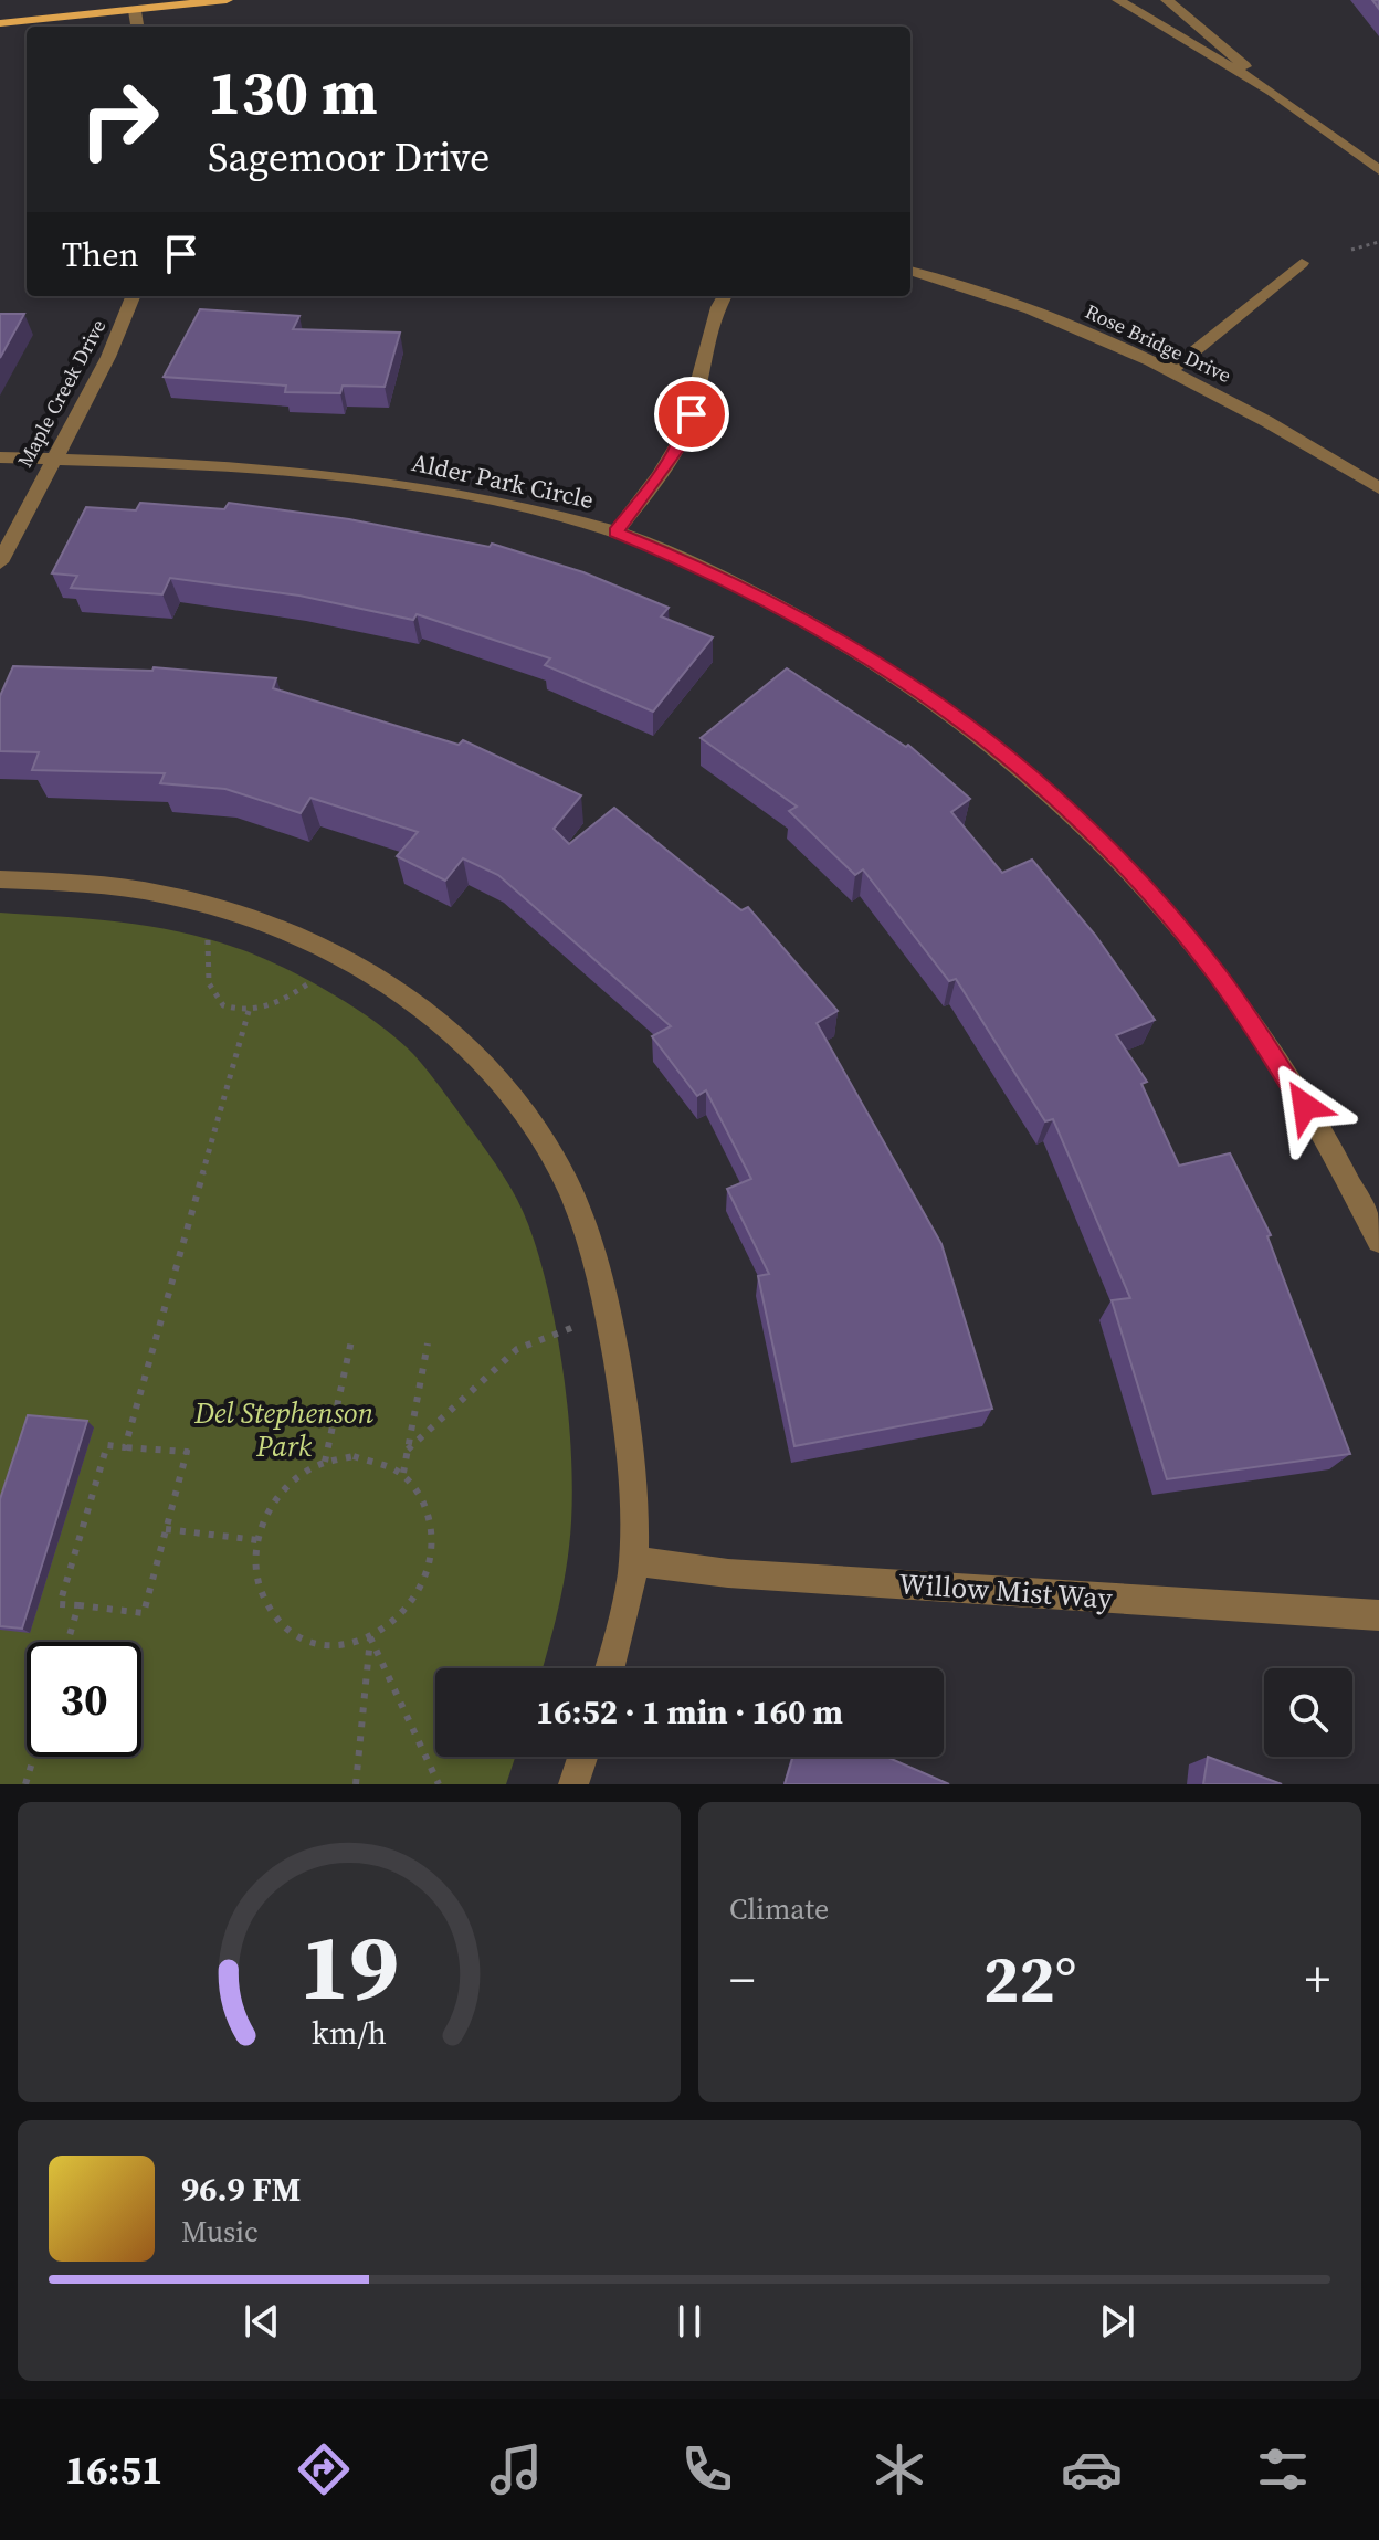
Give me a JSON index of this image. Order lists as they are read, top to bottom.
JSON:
{
  "streets": {
    "street": [
      "Rose Bridge Drive",
      "Maple Creek Drive",
      "Alder Park Circle",
      "Willow Mist Way"
    ]
  },
  "crossings": [
    ["Maple Creek Drive", "Alder Park Circle"]
  ],
  "parks": ["Del Stephenson Park"],
  "page": {
    "turn": ["130 m", "Sagemoor Drive"],
    "then": "Then",
    "limit": "30",
    "trip": "16:52 · 1 min · 160 m",
    "tile": "Climate",
    "heat": ["−", "22°", "+"],
    "song": ["96.9 FM", "Music"],
    "tabs": "16:51",
    "gauge": ["19", "km/h"]
  }
}
